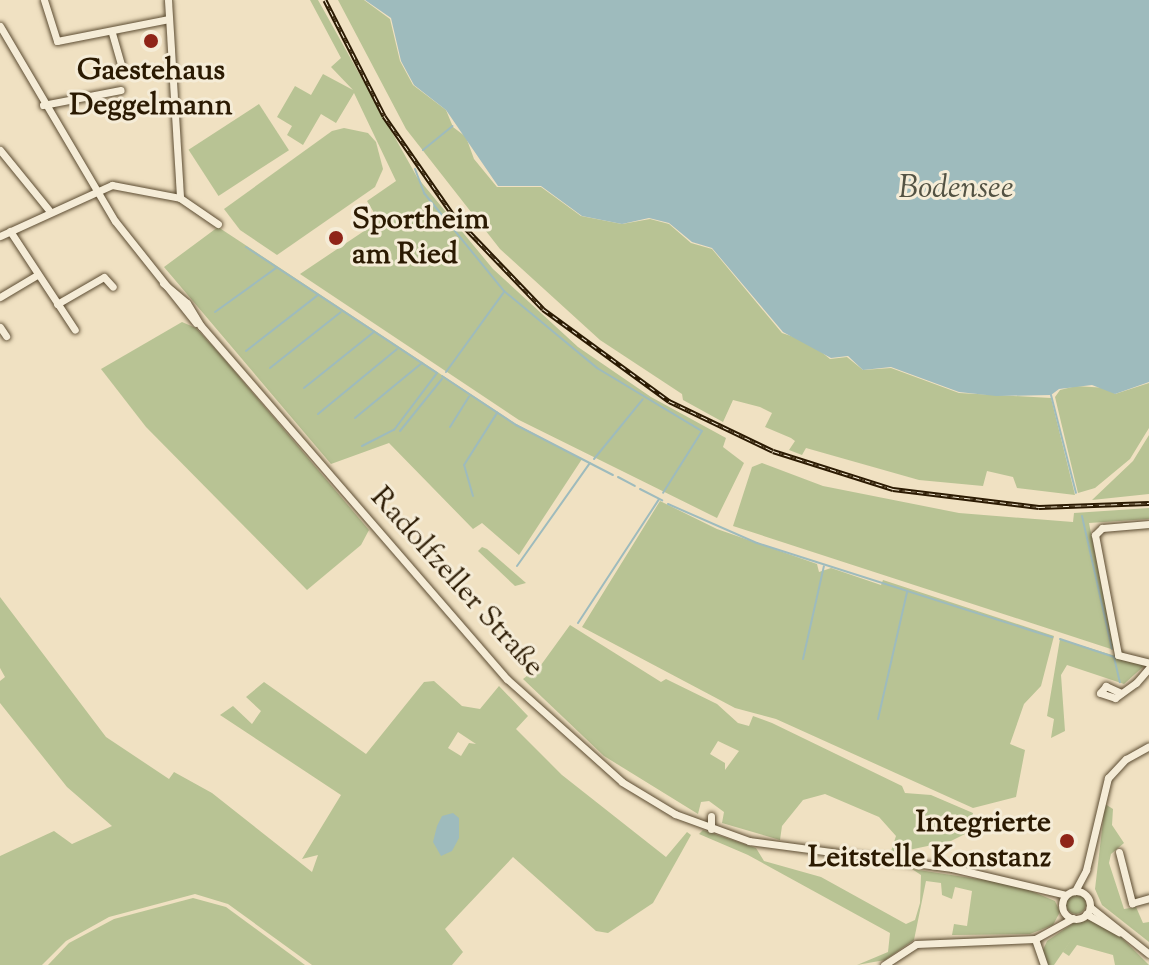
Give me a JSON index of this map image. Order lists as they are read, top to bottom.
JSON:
{
  "streets": {
    "street": ["Radolfzeller Straße"]
  },
  "water": ["Bodensee"],
  "places": ["Gaestehaus Deggelmann", "Sportheim am Ried", "Integrierte Leitstelle Konstanz"]
}
